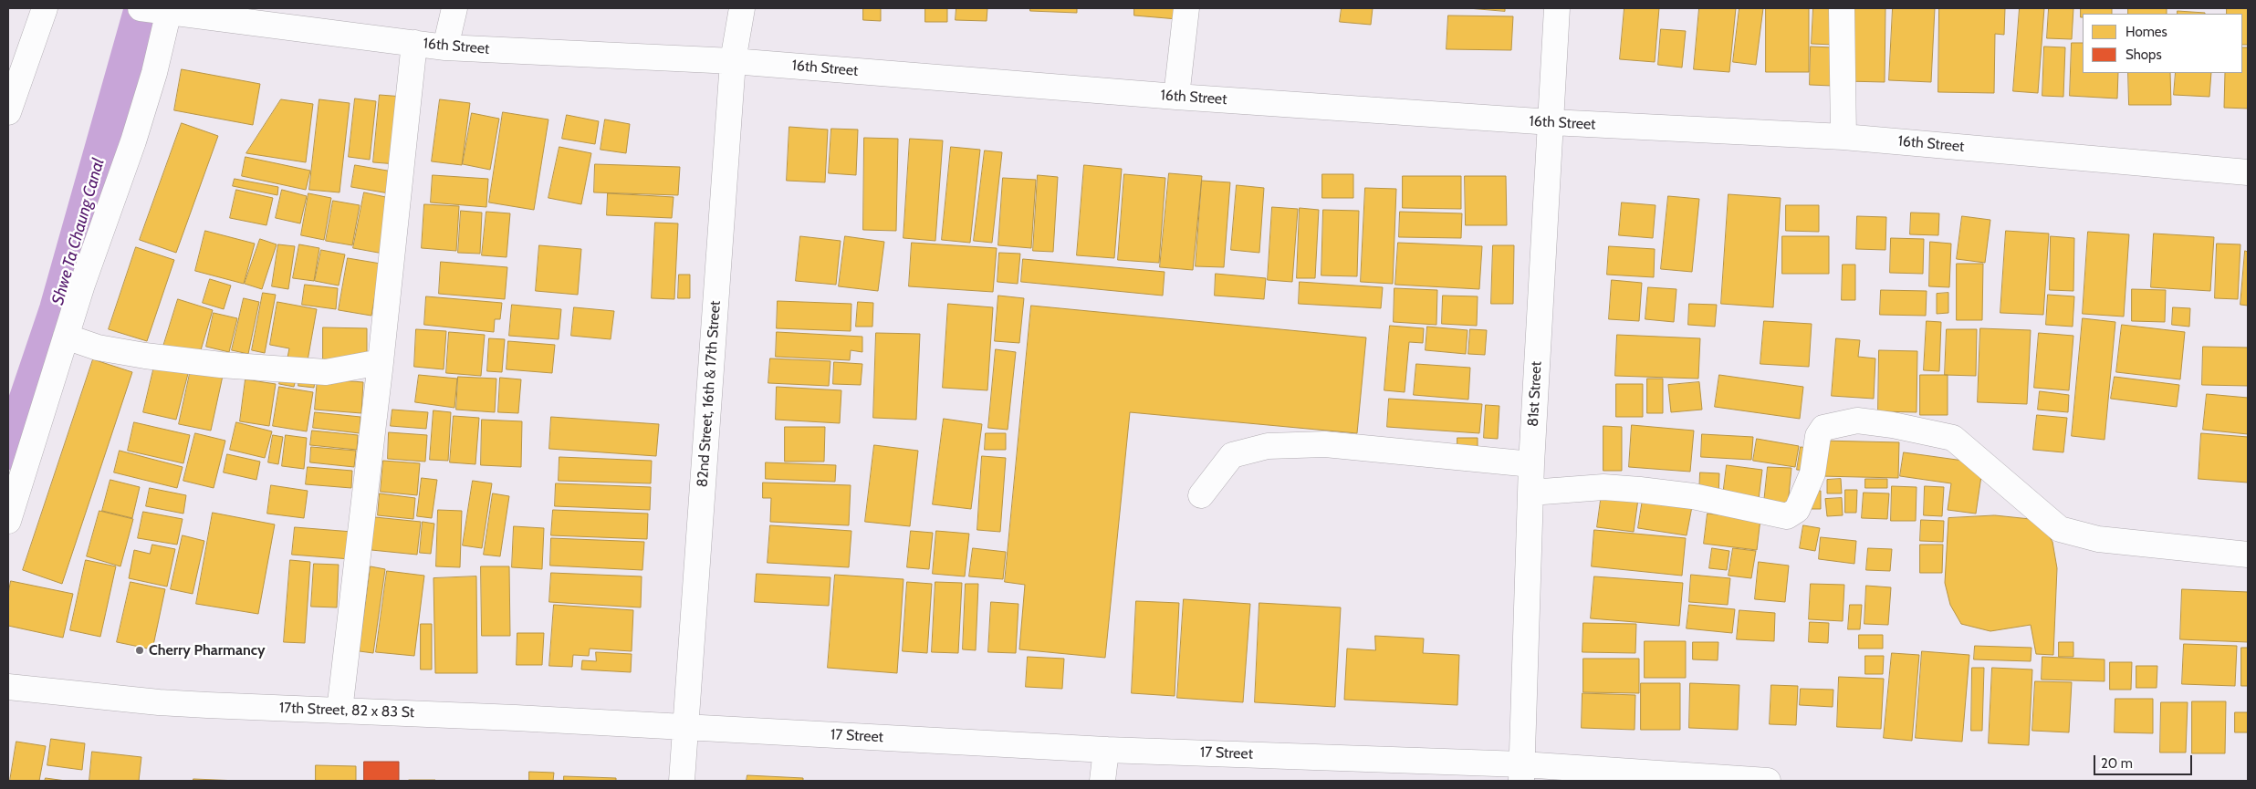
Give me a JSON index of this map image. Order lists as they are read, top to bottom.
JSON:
{
  "streets": {
    "street": [
      "16th Street",
      "82nd Street, 16th & 17th Street",
      "81st Street",
      "17th Street, 82 x 83 St",
      "17 Street"
    ]
  },
  "crossings": [
    ["16th Street", "82nd Street, 16th & 17th Street"],
    ["16th Street", "81st Street"],
    ["82nd Street, 16th & 17th Street", "17th Street, 82 x 83 St"],
    ["82nd Street, 16th & 17th Street", "17 Street"],
    ["81st Street", "17 Street"],
    ["17th Street, 82 x 83 St", "17 Street"]
  ],
  "water": ["Shwe Ta Chaung Canal"],
  "places": ["Cherry Pharmancy"],
  "legend": ["Homes", "Shops"],
  "scale_bar": "20 m"
}
